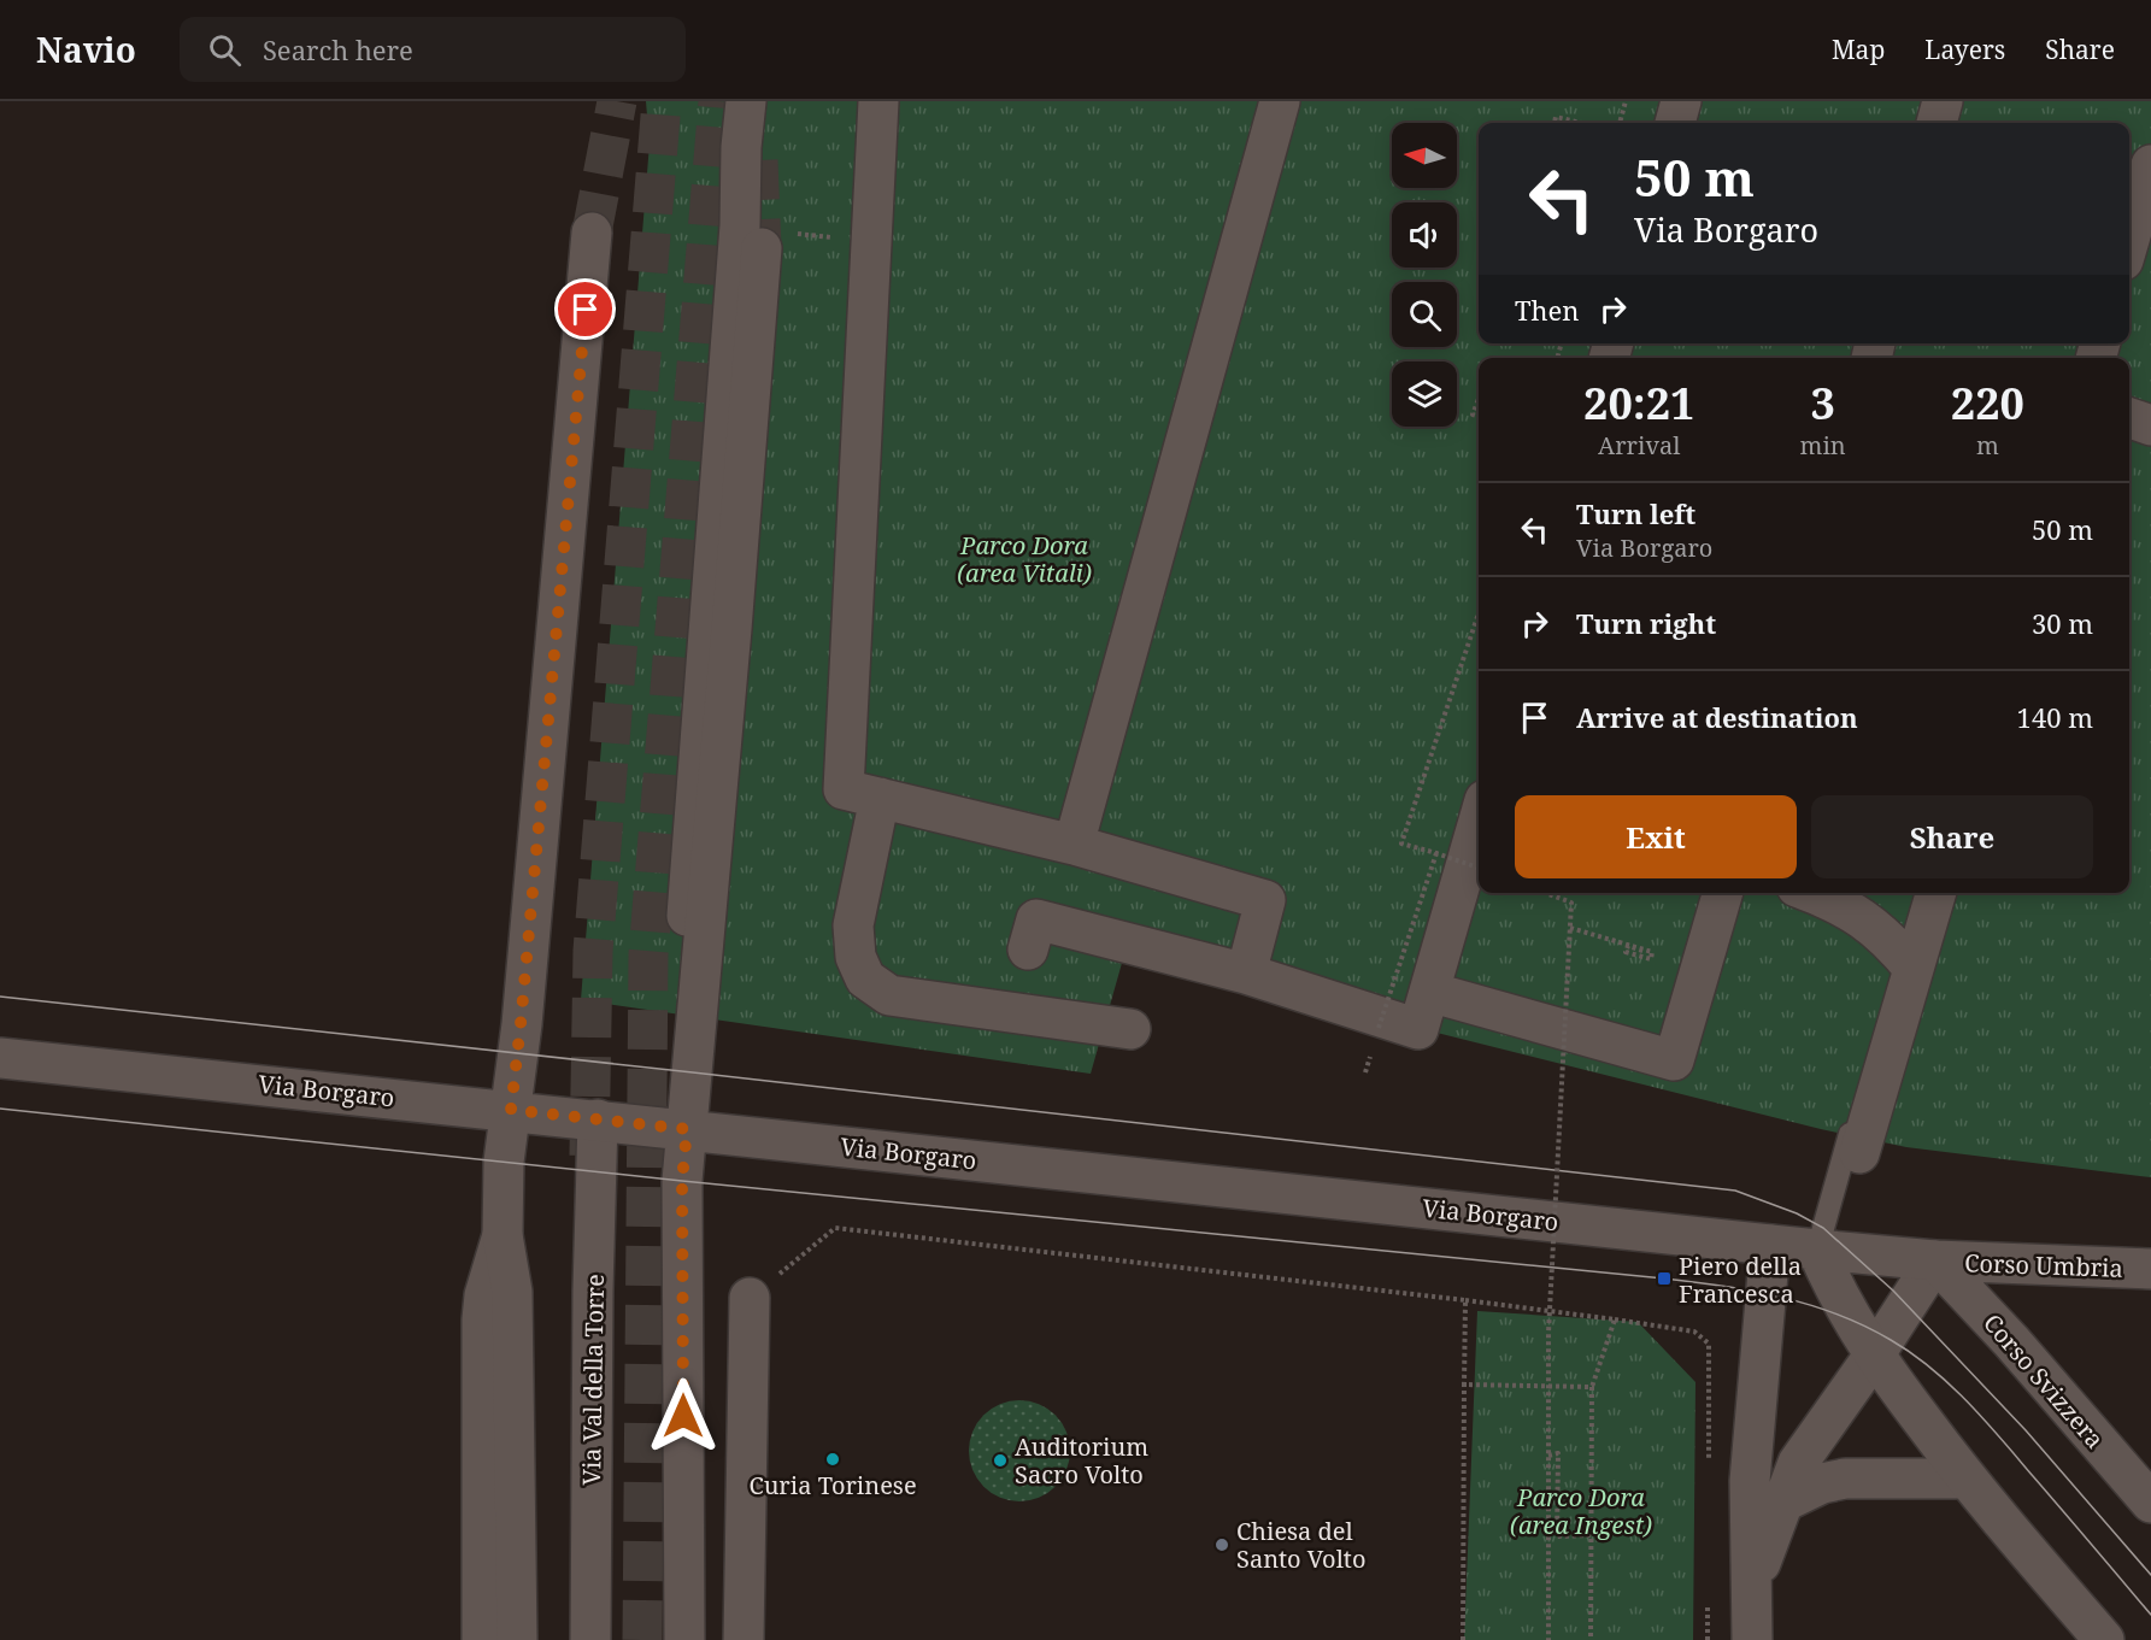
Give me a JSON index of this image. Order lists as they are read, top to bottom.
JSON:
{
  "streets": {
    "street": [
      "Via Borgaro",
      "Corso Umbria",
      "Via Val della Torre",
      "Corso Svizzera"
    ]
  },
  "crossings": [
    ["Via Borgaro", "Corso Umbria"],
    ["Via Borgaro", "Via Val della Torre"],
    ["Corso Umbria", "Corso Svizzera"]
  ],
  "parks": ["Parco Dora (area Vitali)", "Parco Dora (area Ingest)"],
  "places": {
    "transit": ["Piero della Francesca"],
    "other": ["Curia Torinese", "Auditorium Sacro Volto", "Chiesa del Santo Volto"]
  },
  "north": "left",
  "page": {
    "header": "Navio",
    "search": "Search here",
    "nav": ["Map", "Layers", "Share"],
    "turn": ["50 m", "Via Borgaro"],
    "then": "Then",
    "eta": [
      "20:21",
      "Arrival",
      "3",
      "min",
      "220",
      "m"
    ],
    "list": [
      {
        "name": "Turn left",
        "note": "Via Borgaro",
        "value": "50 m"
      },
      {
        "name": "Turn right",
        "value": "30 m"
      },
      {
        "name": "Arrive at destination",
        "value": "140 m"
      }
    ],
    "buttons": ["Exit", "Share"]
  }
}
